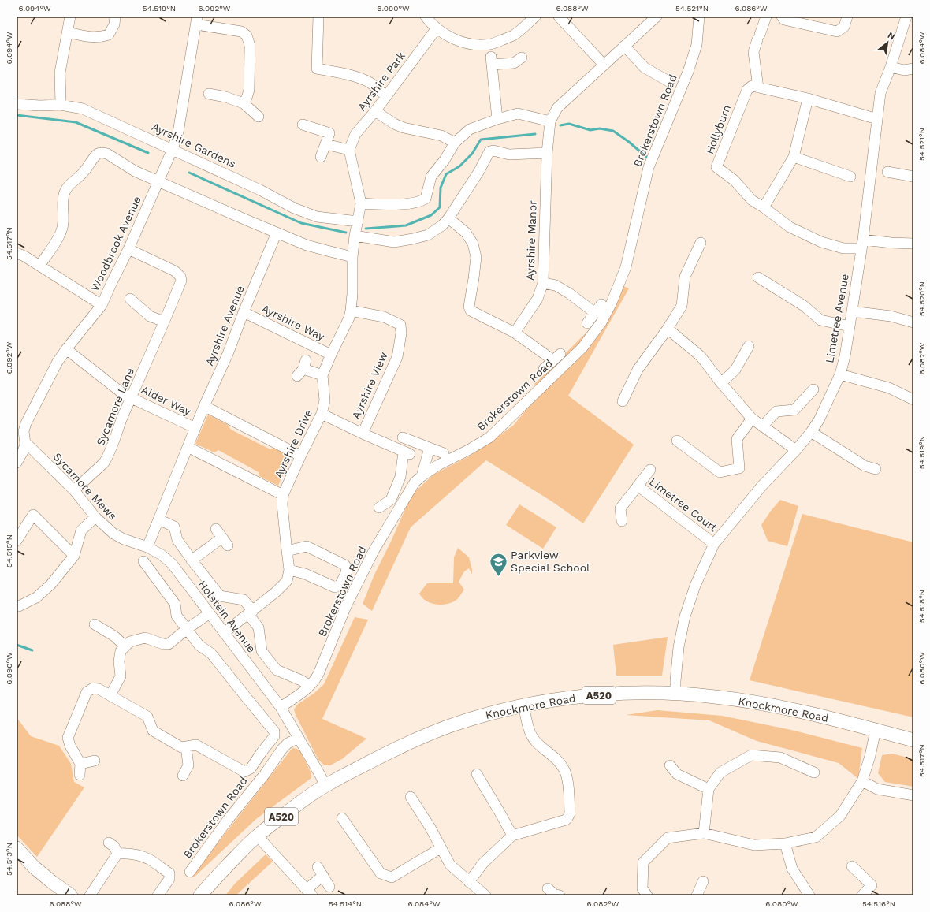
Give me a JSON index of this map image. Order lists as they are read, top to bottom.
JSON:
{
  "streets": {
    "main road": ["A520", "Knockmore Road"],
    "street": [
      "Ayrshire Park",
      "Brokerstown Road",
      "Hollyburn",
      "Ayrshire Gardens",
      "Ayrshire Manor",
      "Woodbrook Avenue",
      "Limetree Avenue",
      "Ayrshire Way",
      "Ayrshire Avenue",
      "Ayrshire View",
      "Alder Way",
      "Sycamore Lane",
      "Ayrshire Drive",
      "Sycamore Mews",
      "Limetree Court",
      "Holstein Avenue"
    ]
  },
  "crossings": [
    ["Brokerstown Road", "Holstein Avenue"],
    ["Hollyburn", "Limetree Avenue"],
    ["Ayrshire Gardens", "Woodbrook Avenue"],
    ["Ayrshire Gardens", "Ayrshire Drive"],
    ["Woodbrook Avenue", "Alder Way"],
    ["Woodbrook Avenue", "Sycamore Lane"],
    ["Woodbrook Avenue", "Sycamore Mews"],
    ["Limetree Avenue", "Limetree Court"],
    ["Limetree Avenue", "Knockmore Road"],
    ["Ayrshire Way", "Ayrshire Avenue"],
    ["Ayrshire Way", "Ayrshire Drive"],
    ["Ayrshire Avenue", "Alder Way"],
    ["Ayrshire Avenue", "Sycamore Mews"],
    ["Ayrshire Avenue", "Holstein Avenue"],
    ["Ayrshire View", "Ayrshire Drive"],
    ["Alder Way", "Sycamore Lane"],
    ["Sycamore Lane", "Sycamore Mews"],
    ["Sycamore Mews", "Holstein Avenue"]
  ],
  "places": {
    "school or university": ["Parkview Special School"]
  },
  "north": "top right",
  "coordinates": [
    "6.094°W",
    "54.519°N",
    "6.092°W",
    "6.090°W",
    "6.088°W",
    "54.521°N",
    "6.086°W",
    "6.084°W",
    "54.517°N",
    "54.520°N",
    "6.082°W",
    "54.515°N",
    "54.518°N",
    "6.080°W",
    "54.513°N",
    "54.514°N",
    "54.516°N"
  ]
}
